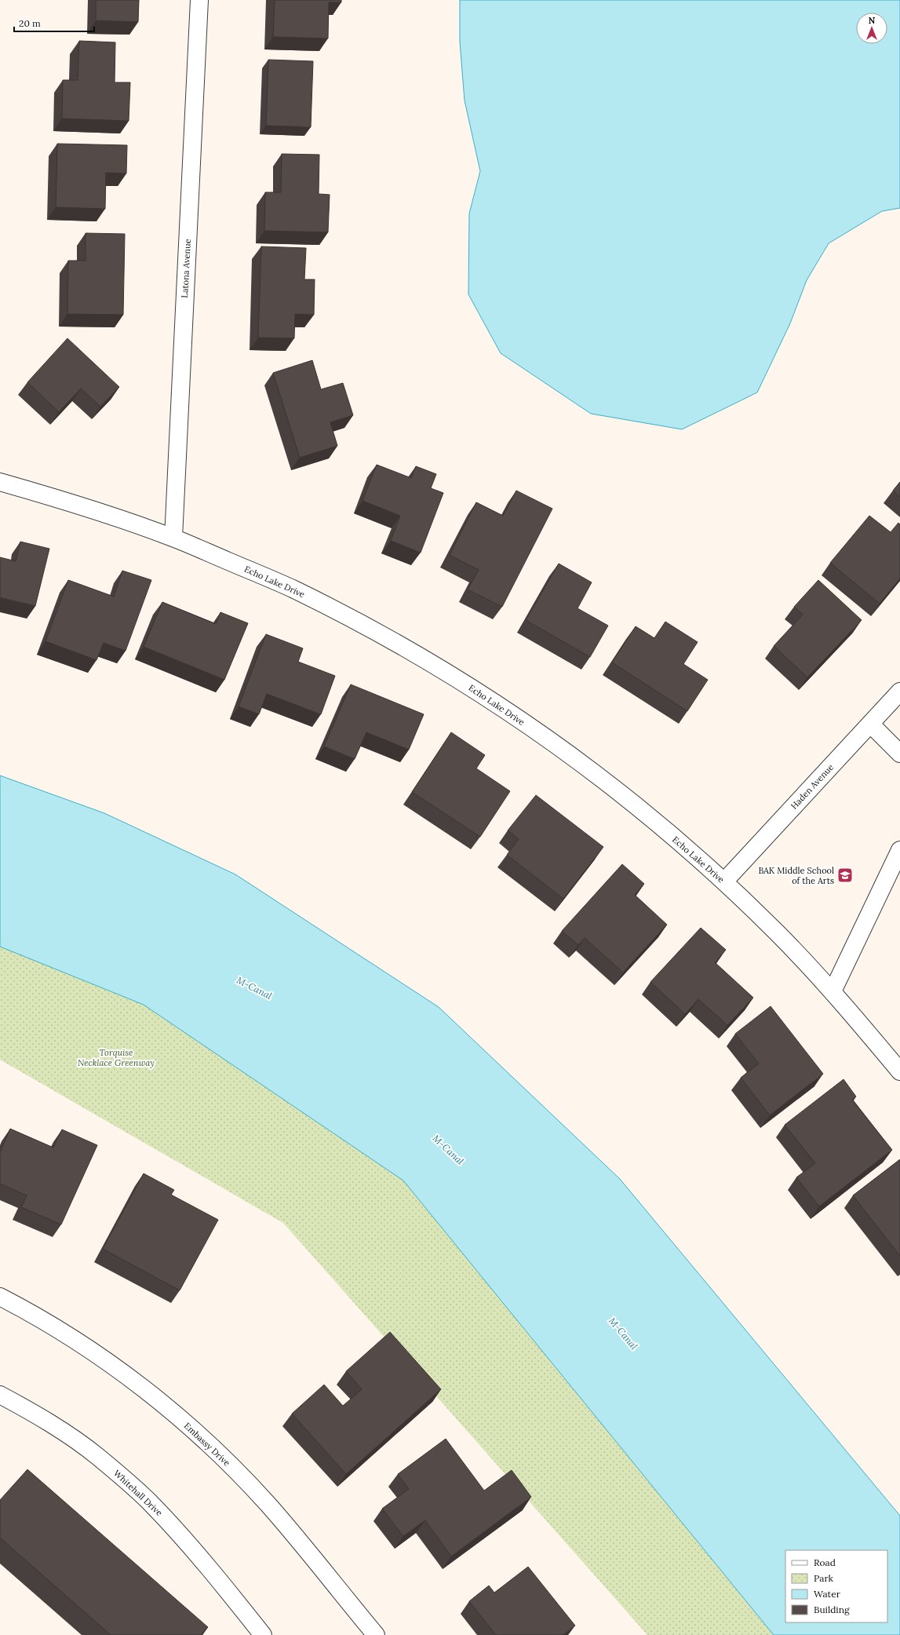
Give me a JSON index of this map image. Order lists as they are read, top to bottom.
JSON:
{
  "streets": {
    "street": [
      "Latona Avenue",
      "Echo Lake Drive",
      "Haden Avenue",
      "Embassy Drive",
      "Whitehall Drive"
    ]
  },
  "crossings": [
    ["Latona Avenue", "Echo Lake Drive"],
    ["Echo Lake Drive", "Haden Avenue"]
  ],
  "water": ["M-Canal"],
  "parks": ["Torquise Necklace Greenway"],
  "places": {
    "school or university": ["BAK Middle School of the Arts"]
  },
  "legend": [
    "Road",
    "Park",
    "Water",
    "Building"
  ],
  "scale_bar": "20 m",
  "north": "top"
}
